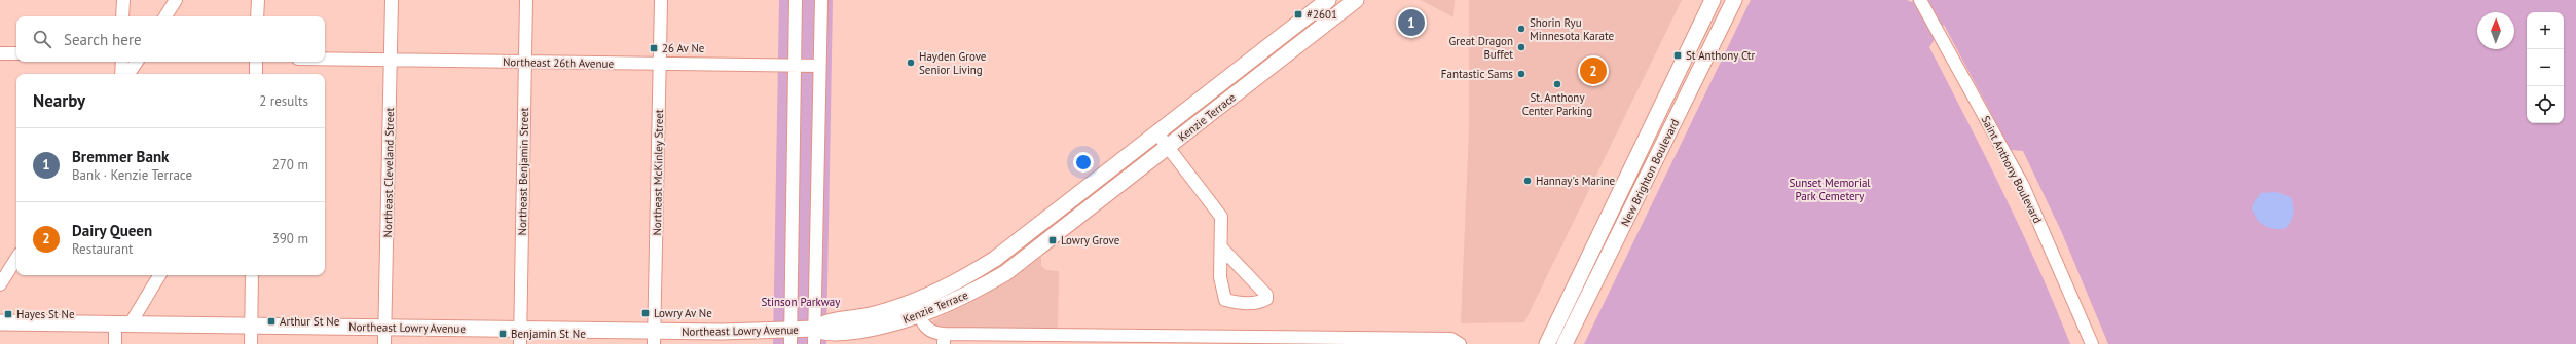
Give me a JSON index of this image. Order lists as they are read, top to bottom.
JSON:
{
  "streets": {
    "main road": ["Kenzie Terrace", "New Brighton Boulevard", "Northeast Lowry Avenue"],
    "street": [
      "Northeast 26th Avenue",
      "Saint Anthony Boulevard",
      "Northeast Benjamin Street",
      "Northeast Cleveland Street",
      "Northeast McKinley Street"
    ]
  },
  "crossings": [
    ["Northeast 26th Avenue", "Northeast Benjamin Street"],
    ["Northeast 26th Avenue", "Northeast Cleveland Street"],
    ["Northeast 26th Avenue", "Northeast McKinley Street"],
    ["Kenzie Terrace", "Northeast Lowry Avenue"],
    ["Northeast Benjamin Street", "Northeast Lowry Avenue"],
    ["Northeast Cleveland Street", "Northeast Lowry Avenue"],
    ["Northeast McKinley Street", "Northeast Lowry Avenue"]
  ],
  "parks": ["Sunset Memorial Park Cemetery", "Stinson Parkway"],
  "places": {
    "transit": [
      "#2601",
      "26 Av Ne",
      "St Anthony Ctr",
      "Lowry Grove",
      "Lowry Av Ne",
      "Hayes St Ne",
      "Arthur St Ne",
      "Benjamin St Ne"
    ],
    "other": [
      "Shorin Ryu Minnesota Karate",
      "Great Dragon Buffet",
      "Hayden Grove Senior Living",
      "Fantastic Sams",
      "St. Anthony Center Parking",
      "Hannay's Marine"
    ]
  },
  "north": "top",
  "page": {
    "pins": ["1", "2"],
    "map_buttons": ["+", "−"],
    "search": "Search here",
    "heading": ["Nearby", "2 results"],
    "list": [
      {
        "mark": "1",
        "name": "Bremmer Bank",
        "note": "Bank · Kenzie Terrace",
        "value": "270 m"
      },
      {
        "mark": "2",
        "name": "Dairy Queen",
        "note": "Restaurant",
        "value": "390 m"
      }
    ]
  }
}
